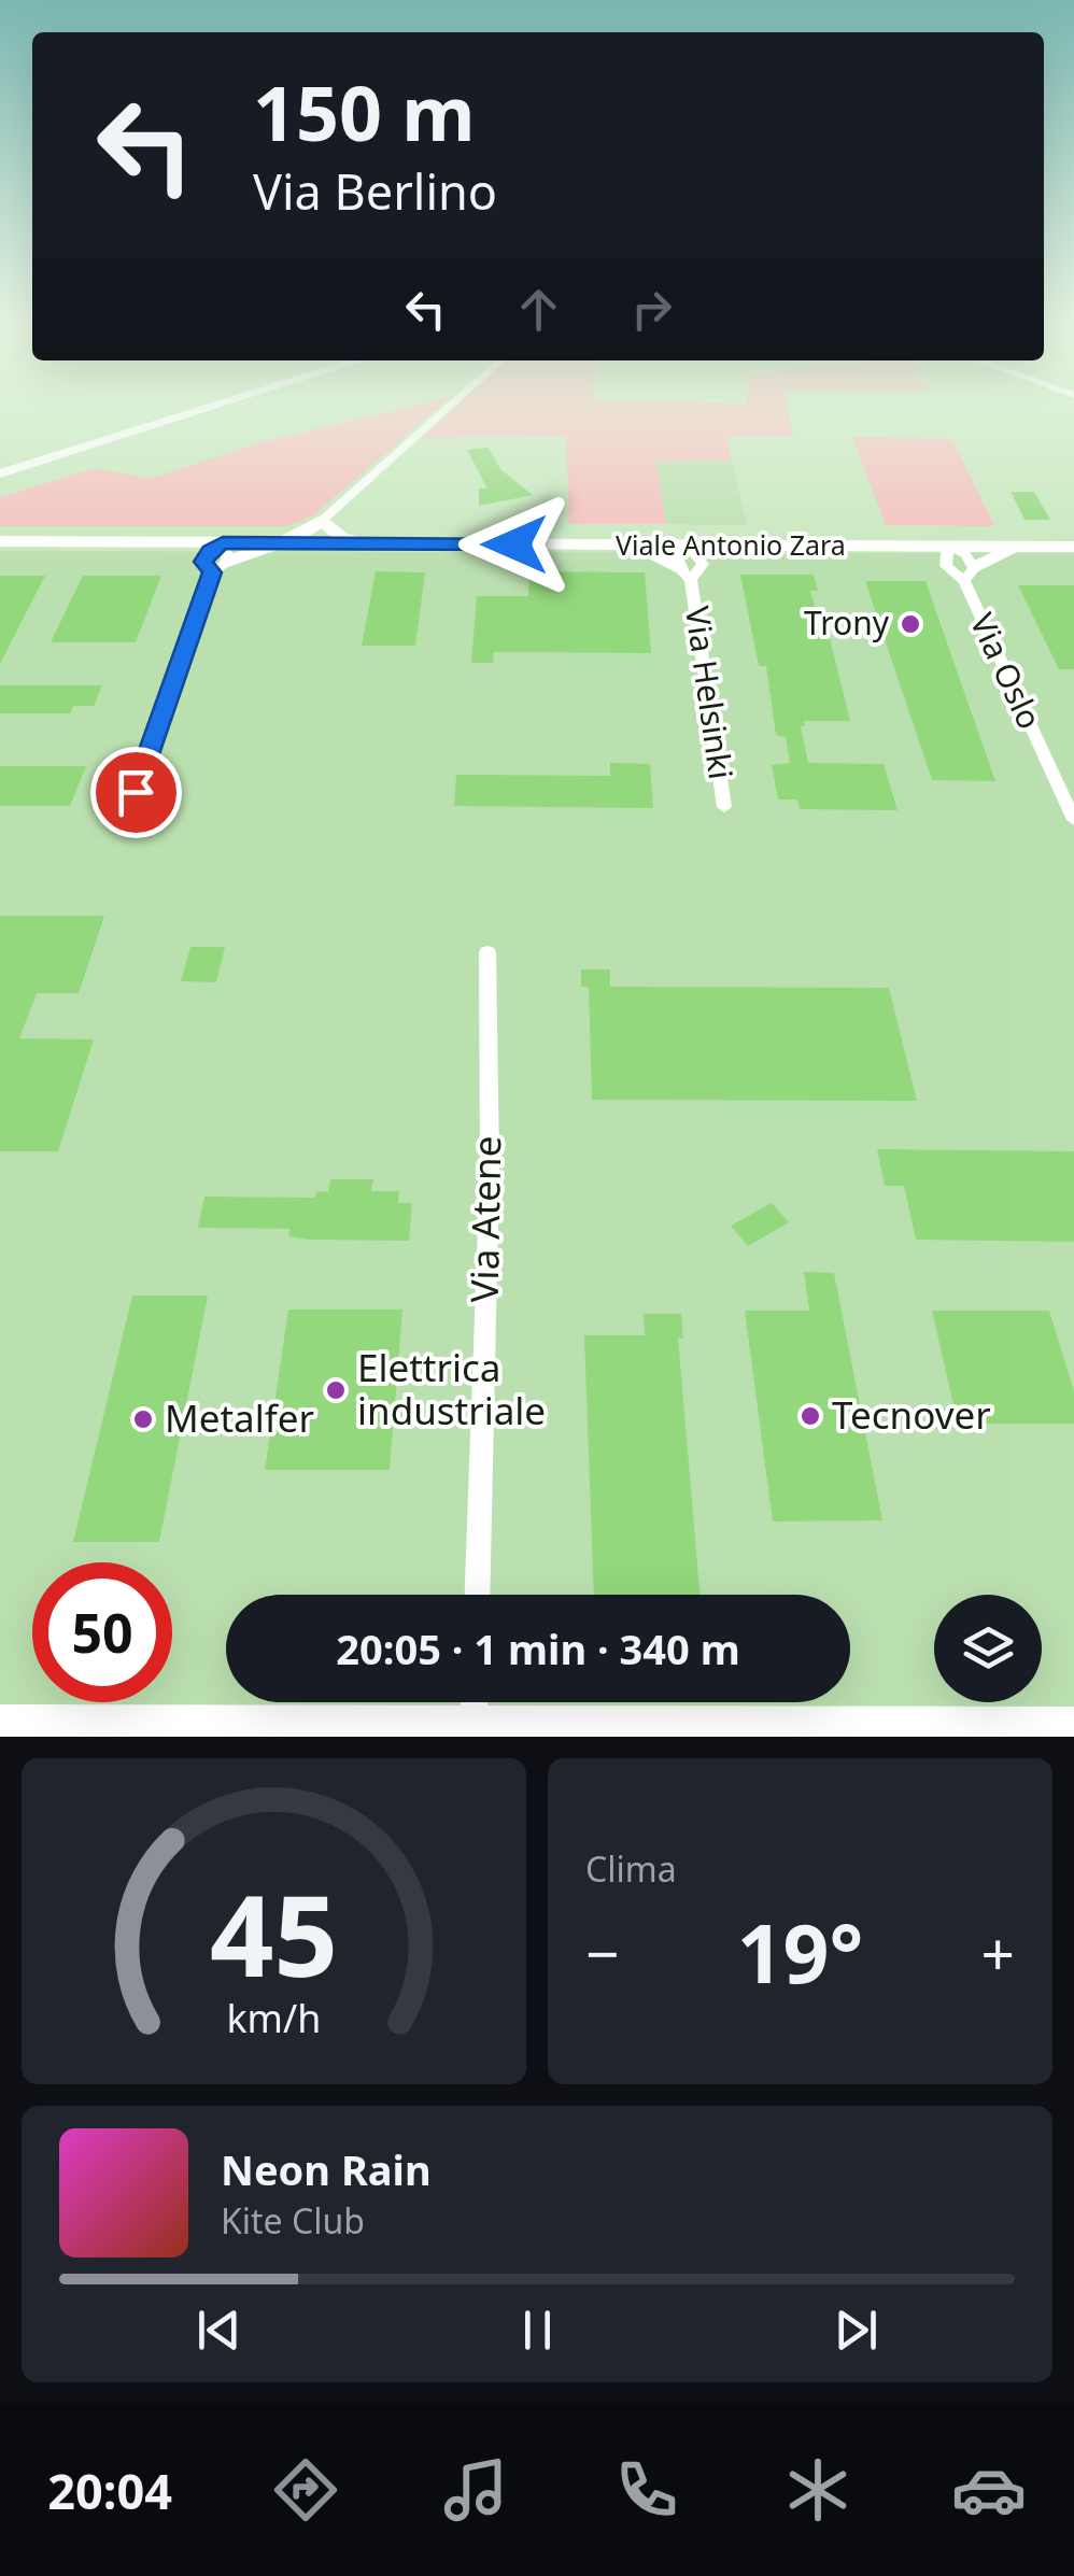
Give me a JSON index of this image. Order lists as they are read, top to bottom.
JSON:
{
  "streets": {
    "main road": ["Viale Antonio Zara"],
    "street": ["Via Oslo", "Via Helsinki", "Via Atene"]
  },
  "crossings": [
    ["Viale Antonio Zara", "Via Oslo"],
    ["Viale Antonio Zara", "Via Helsinki"]
  ],
  "places": [
    "Trony",
    "Elettrica industriale",
    "Tecnover",
    "Metalfer"
  ],
  "page": {
    "turn": ["150 m", "Via Berlino"],
    "limit": "50",
    "trip": "20:05 · 1 min · 340 m",
    "tile": "Clima",
    "heat": ["−", "19°", "+"],
    "song": ["Neon Rain", "Kite Club"],
    "tabs": "20:04",
    "gauge": ["45", "km/h"]
  }
}
